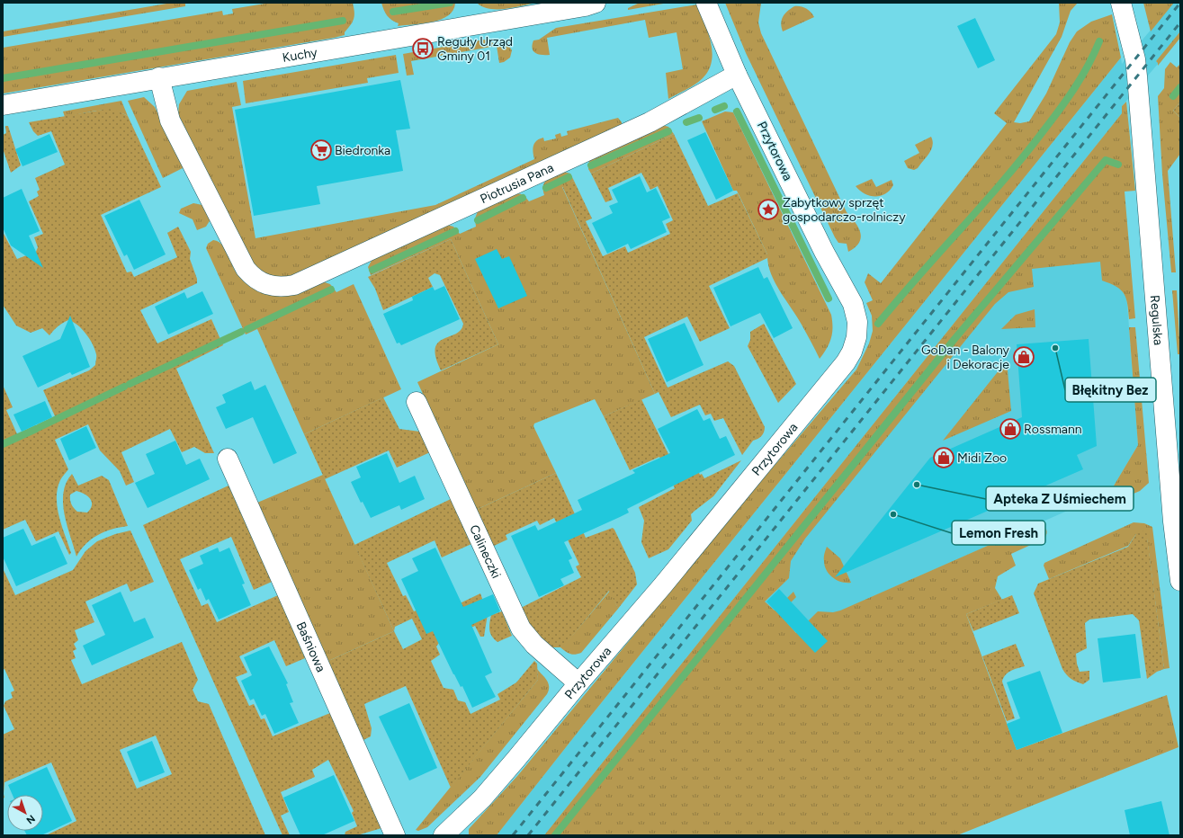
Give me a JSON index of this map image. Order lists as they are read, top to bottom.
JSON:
{
  "streets": {
    "street": [
      "Kuchy",
      "Przytorowa",
      "Piotrusia Pana",
      "Regulska",
      "Calineczki",
      "Baśniowa"
    ]
  },
  "crossings": [
    ["Kuchy", "Piotrusia Pana"],
    ["Przytorowa", "Piotrusia Pana"],
    ["Przytorowa", "Calineczki"]
  ],
  "places": {
    "bus stop": ["Reguły Urząd Gminy 01"],
    "supermarket": ["Biedronka"],
    "place": ["Zabytkowy sprzęt gospodarczo-rolniczy"],
    "other": ["Błękitny Bez", "Apteka Z Uśmiechem", "Lemon Fresh"],
    "shop": ["GoDan - Balony i Dekoracje", "Rossmann", "Midi Zoo"]
  },
  "north": "bottom right"
}
